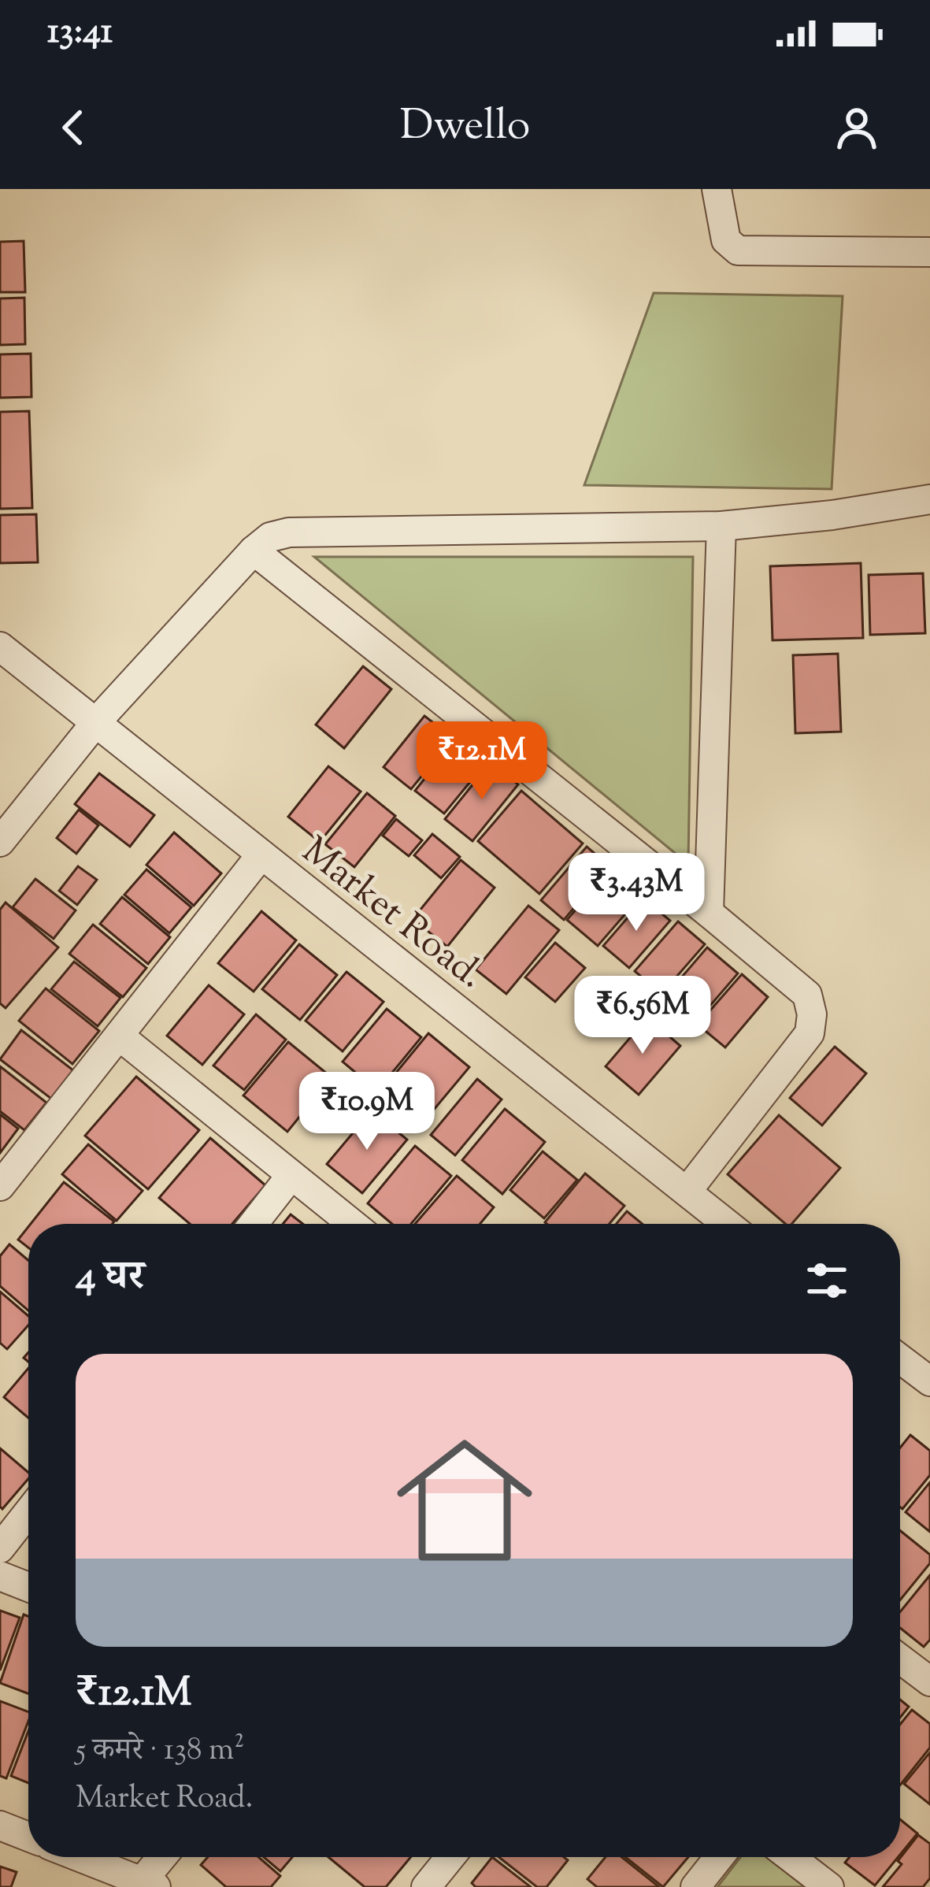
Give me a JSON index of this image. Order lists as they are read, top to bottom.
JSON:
{
  "streets": {
    "street": ["Market Road."]
  },
  "page": {
    "status": "13:41",
    "header": "Dwello",
    "price": [
      "₹12.1M",
      "₹3.43M",
      "₹6.56M",
      "₹10.9M"
    ],
    "heading": "4 घर",
    "list": [
      {
        "name": "₹12.1M",
        "note": "5 कमरे · 138 m² · Market Road."
      }
    ]
  }
}
